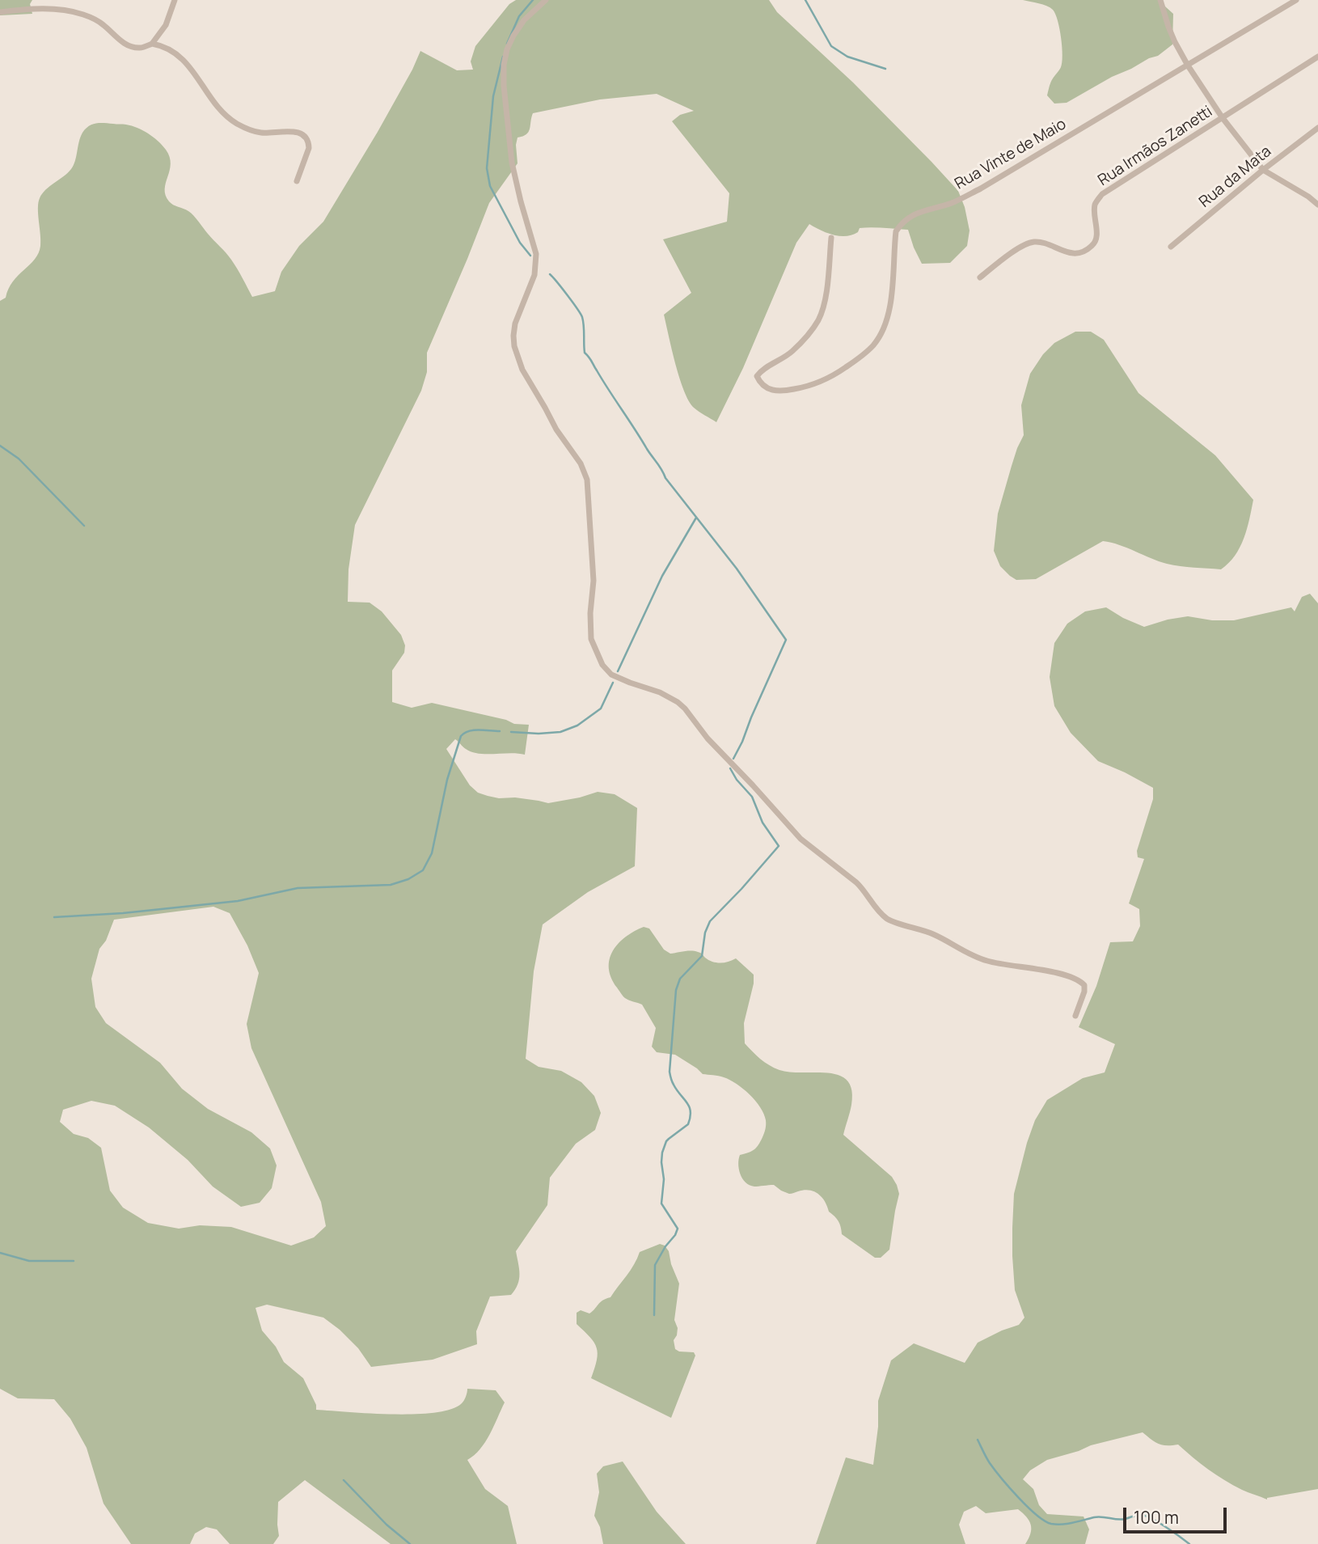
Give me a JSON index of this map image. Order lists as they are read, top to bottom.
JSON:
{
  "streets": {
    "street": ["Rua Irmãos Zanetti", "Rua Vinte de Maio", "Rua da Mata"]
  },
  "scale_bar": "100 m"
}
